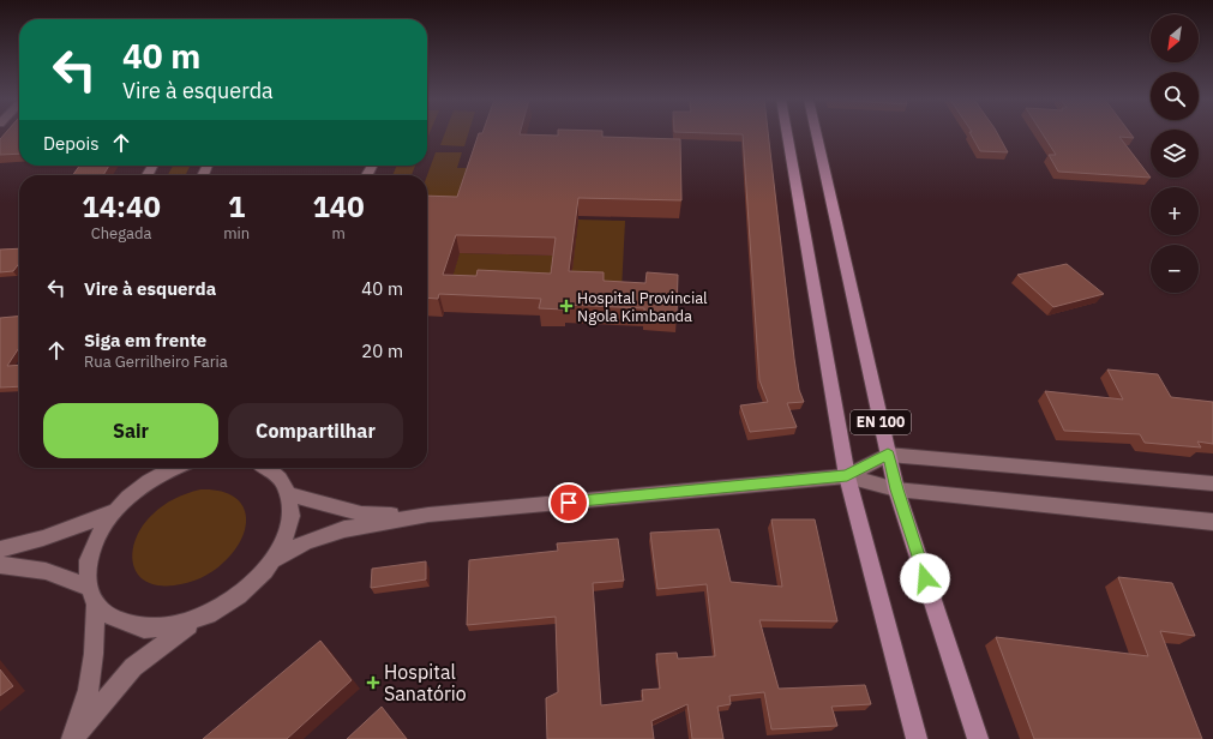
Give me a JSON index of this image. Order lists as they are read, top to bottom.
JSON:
{
  "streets": {
    "main road": ["EN 100"]
  },
  "places": {
    "health": ["Hospital Provincial Ngola Kimbanda", "Hospital Sanatório"]
  },
  "north": "bottom left",
  "page": {
    "map_buttons": ["+", "−"],
    "turn": ["40 m", "Vire à esquerda"],
    "then": "Depois",
    "eta": [
      "14:40",
      "Chegada",
      "1",
      "min",
      "140",
      "m"
    ],
    "list": [
      {
        "name": "Vire à esquerda",
        "value": "40 m"
      },
      {
        "name": "Siga em frente",
        "note": "Rua Gerrilheiro Faria",
        "value": "20 m"
      }
    ],
    "buttons": ["Sair", "Compartilhar"]
  }
}
